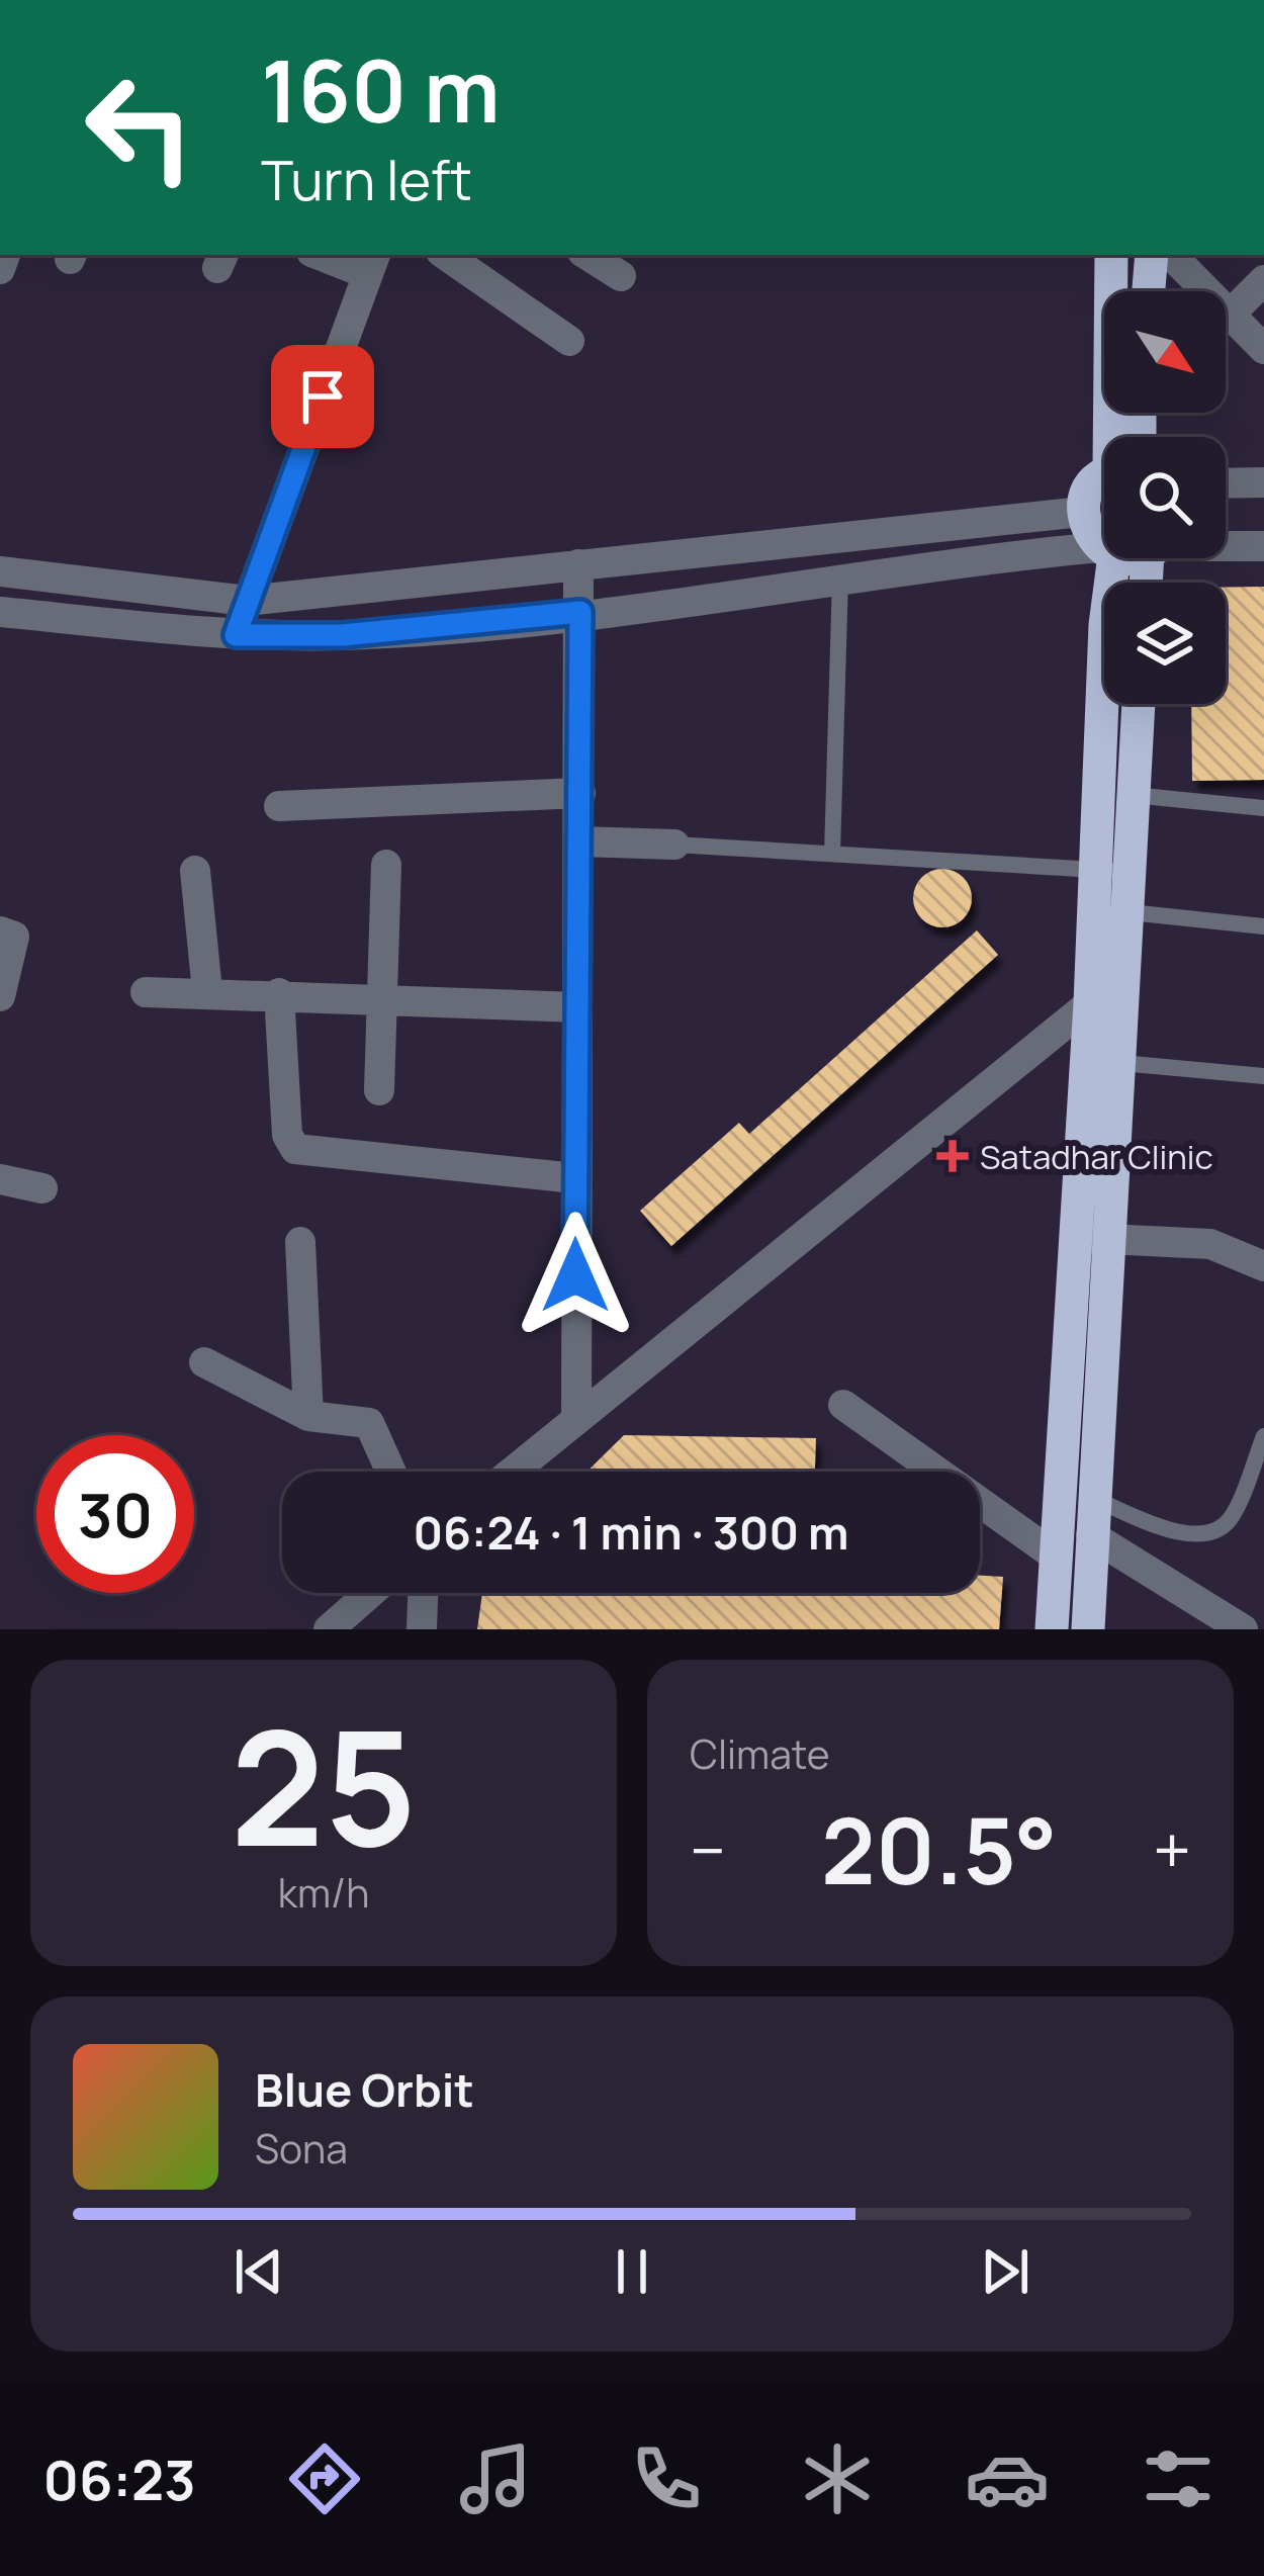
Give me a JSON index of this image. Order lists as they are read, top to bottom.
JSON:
{
  "places": {
    "health": ["Satadhar Clinic"]
  },
  "north": "bottom right",
  "page": {
    "turn": ["160 m", "Turn left"],
    "limit": "30",
    "trip": "06:24 · 1 min · 300 m",
    "tile": [
      ["25", "km/h"],
      "Climate"
    ],
    "heat": ["−", "20.5°", "+"],
    "song": ["Blue Orbit", "Sona"],
    "tabs": "06:23"
  }
}
